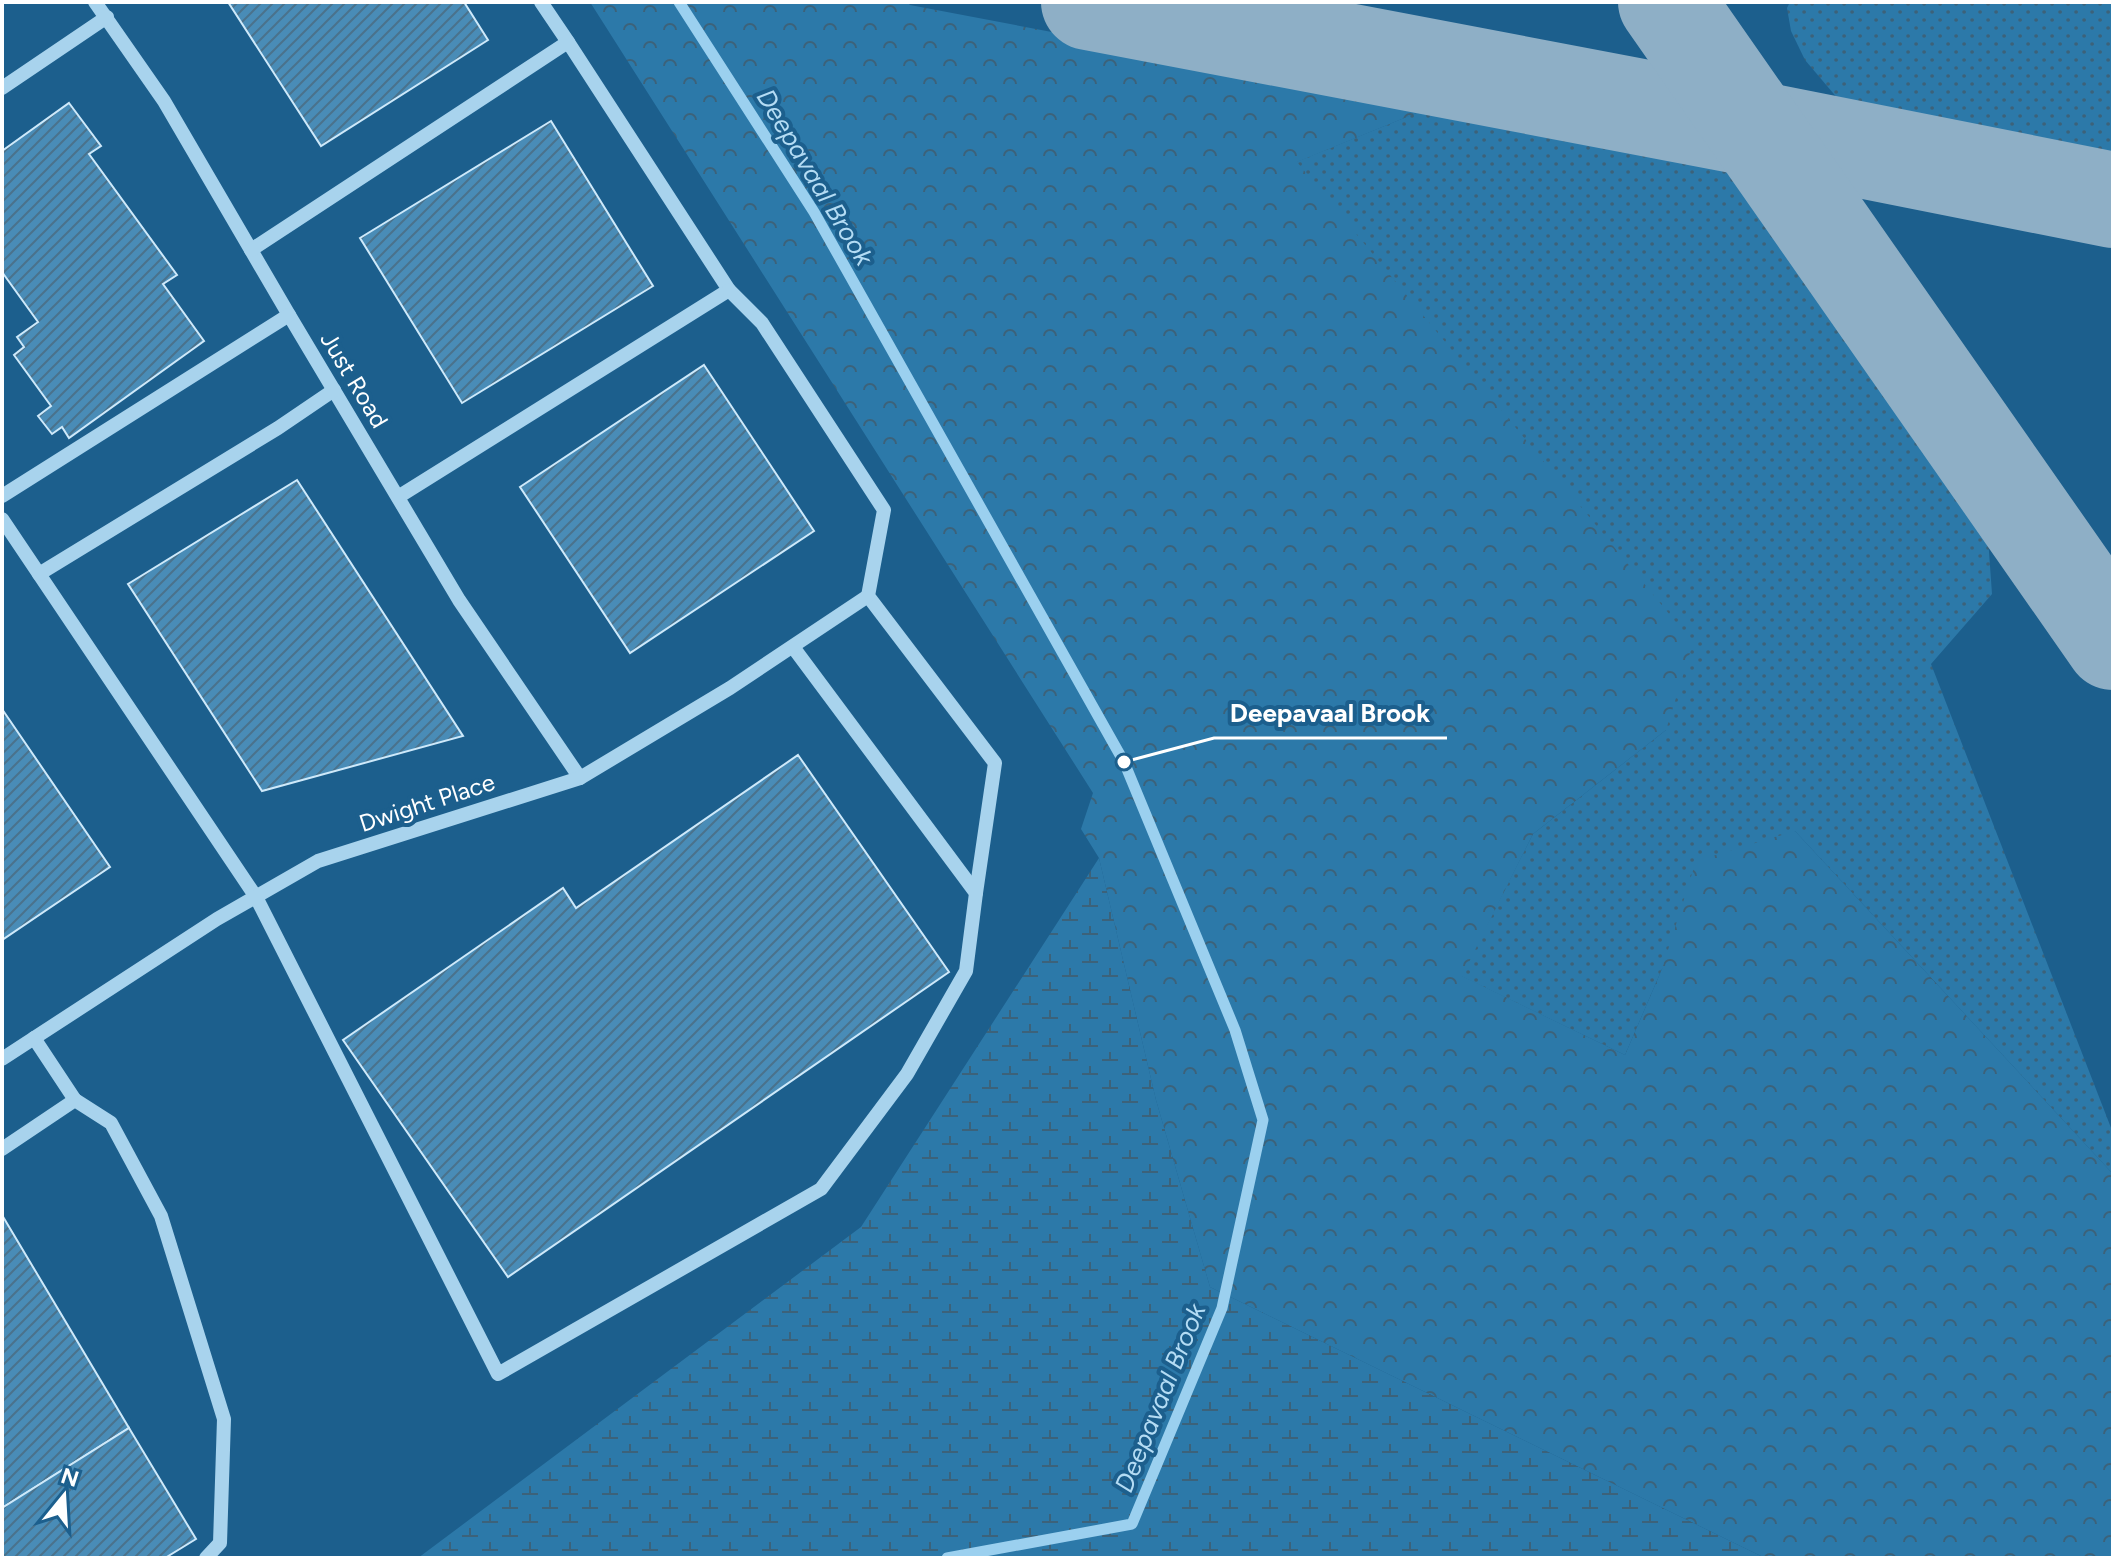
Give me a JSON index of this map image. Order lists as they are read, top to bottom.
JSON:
{
  "streets": {
    "street": ["Just Road", "Dwight Place"]
  },
  "crossings": [
    ["Just Road", "Dwight Place"]
  ],
  "water": ["Deepavaal Brook"],
  "places": ["Deepavaal Brook"],
  "north": "top"
}
